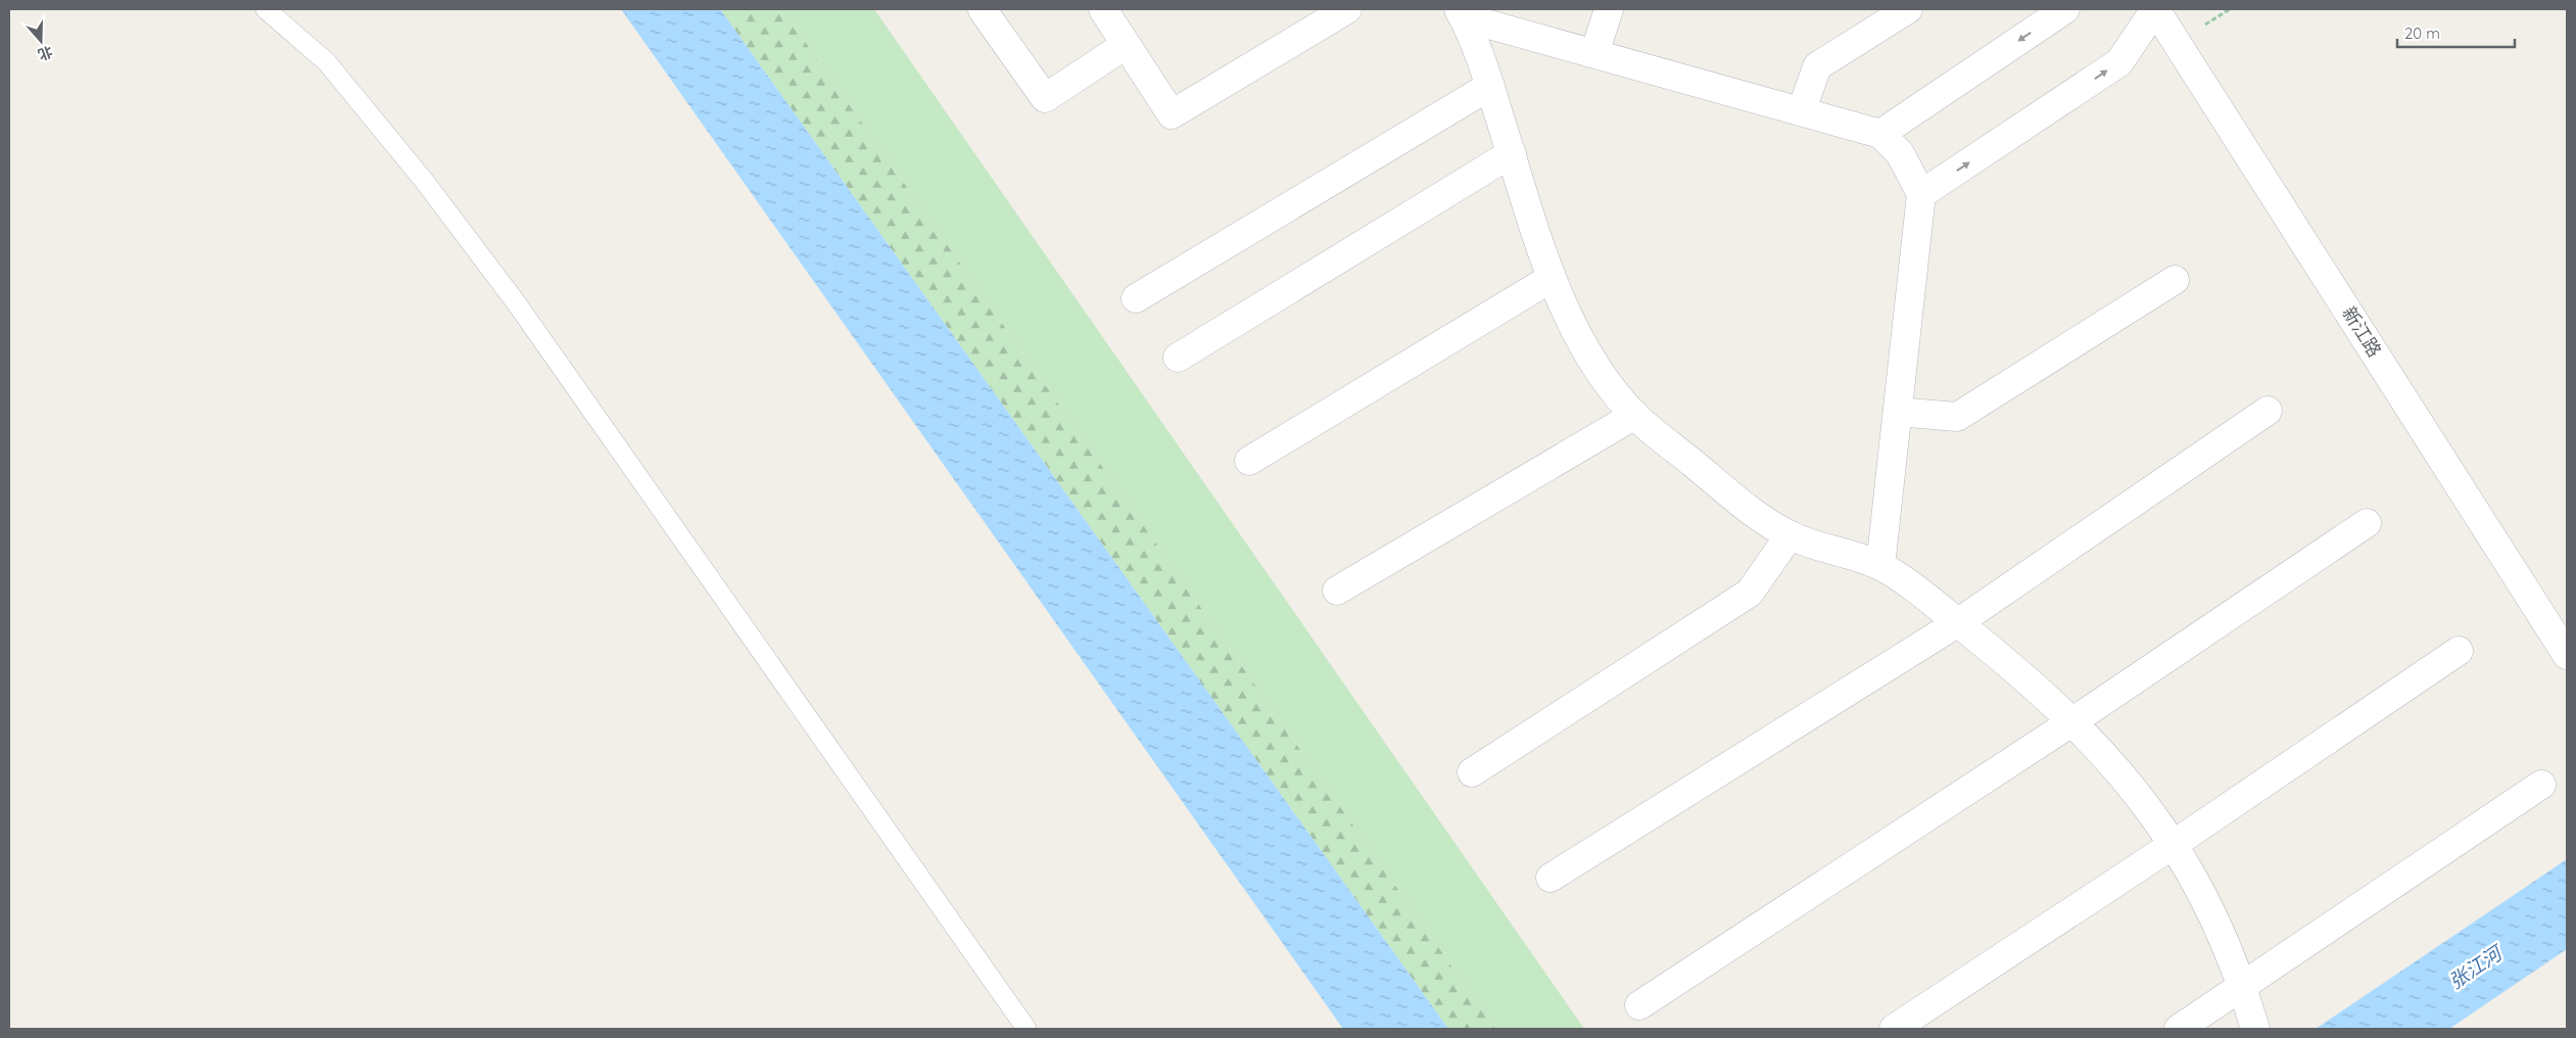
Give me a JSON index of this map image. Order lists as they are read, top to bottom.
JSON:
{
  "streets": {
    "street": ["新江路"]
  },
  "water": ["张江河"],
  "scale_bar": "20 m",
  "north": "bottom"
}
